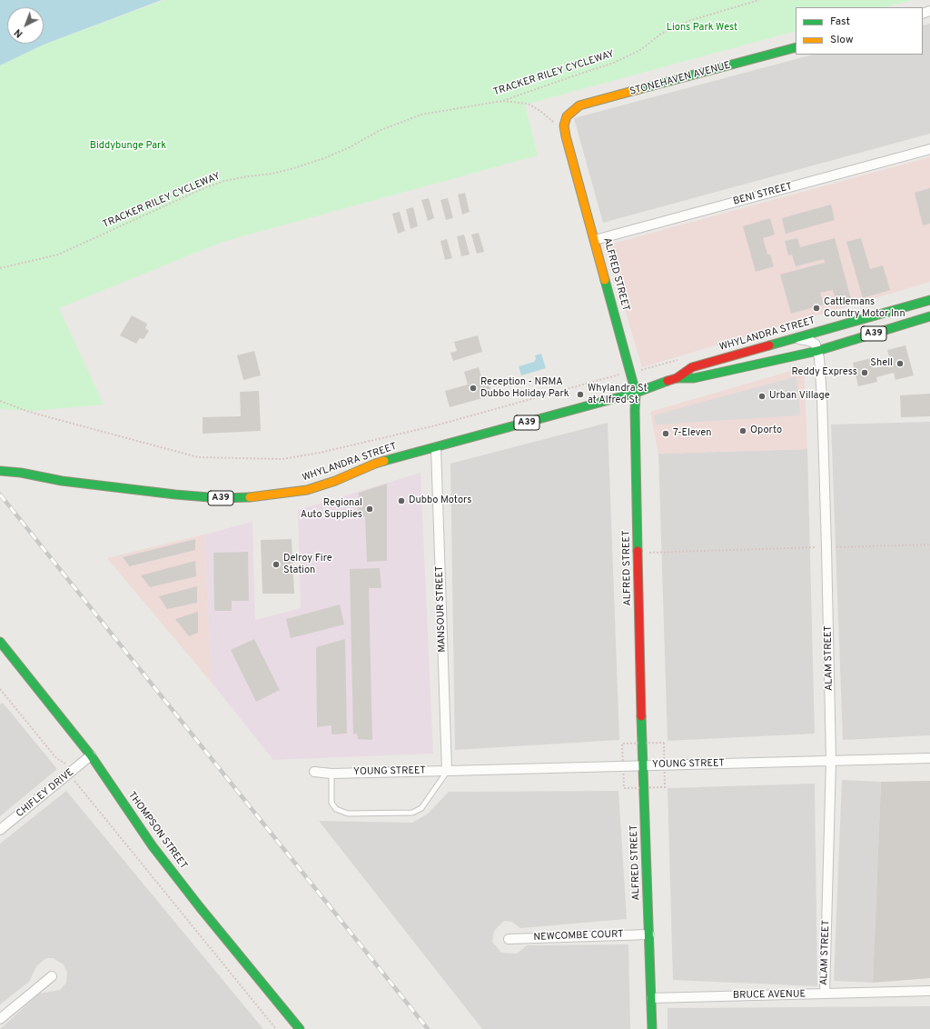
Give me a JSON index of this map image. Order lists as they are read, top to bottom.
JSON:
{
  "streets": {
    "main road": [
      "STONEHAVEN AVENUE",
      "ALFRED STREET",
      "A39",
      "WHYLANDRA STREET",
      "THOMPSON STREET"
    ],
    "street": [
      "BENI STREET",
      "MANSOUR STREET",
      "ALAM STREET",
      "YOUNG STREET",
      "CHIFLEY DRIVE",
      "NEWCOMBE COURT",
      "BRUCE AVENUE"
    ],
    "path": ["TRACKER RILEY CYCLEWAY"]
  },
  "crossings": [
    ["STONEHAVEN AVENUE", "ALFRED STREET"],
    ["BENI STREET", "ALFRED STREET"],
    ["ALFRED STREET", "WHYLANDRA STREET"],
    ["ALFRED STREET", "YOUNG STREET"],
    ["ALFRED STREET", "NEWCOMBE COURT"],
    ["ALFRED STREET", "BRUCE AVENUE"],
    ["WHYLANDRA STREET", "MANSOUR STREET"],
    ["WHYLANDRA STREET", "ALAM STREET"],
    ["MANSOUR STREET", "YOUNG STREET"],
    ["ALAM STREET", "YOUNG STREET"],
    ["ALAM STREET", "BRUCE AVENUE"],
    ["CHIFLEY DRIVE", "THOMPSON STREET"]
  ],
  "parks": ["Lions Park West", "Biddybunge Park"],
  "places": [
    "Cattlemans Country Motor Inn",
    "Shell",
    "Reddy Express",
    "Reception - NRMA Dubbo Holiday Park",
    "Whylandra St at Alfred St",
    "Urban Village",
    "Oporto",
    "7-Eleven",
    "Dubbo Motors",
    "Regional Auto Supplies",
    "Delroy Fire Station"
  ],
  "legend": ["Fast", "Slow"],
  "north": "bottom left"
}
